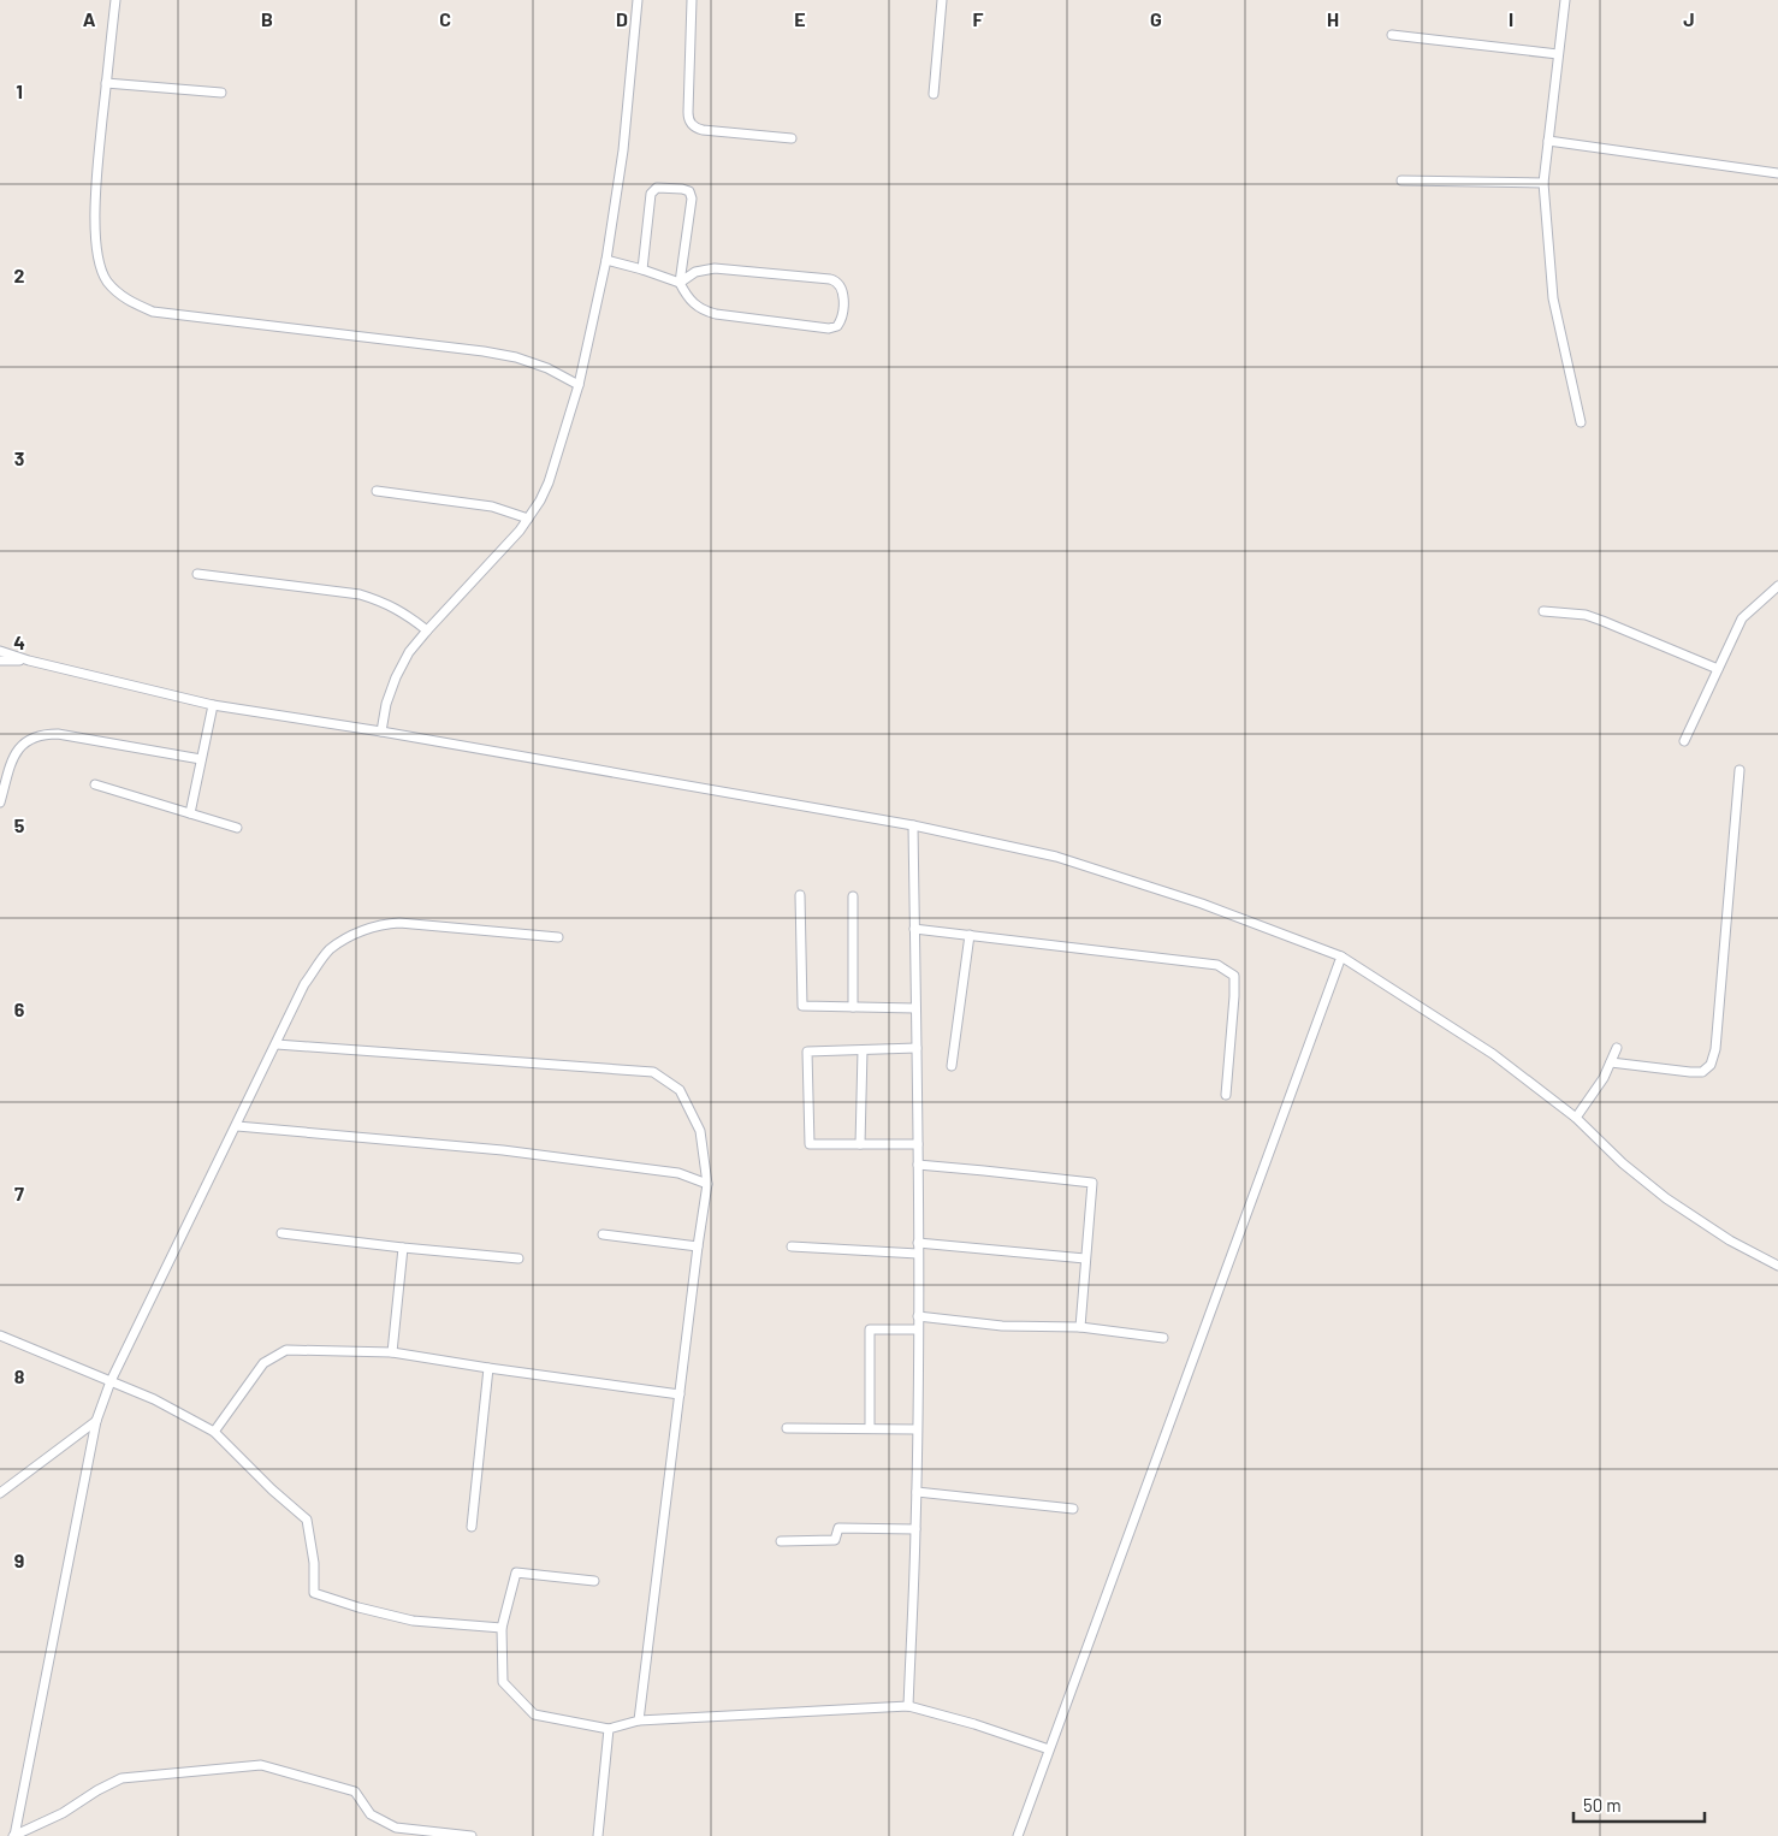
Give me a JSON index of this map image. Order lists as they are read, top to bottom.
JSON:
{
  "scale_bar": "50 m",
  "grid": {
    "columns": [
      "A",
      "B",
      "C",
      "D",
      "E",
      "F",
      "G",
      "H",
      "I",
      "J"
    ],
    "rows": [
      "1",
      "2",
      "3",
      "4",
      "5",
      "6",
      "7",
      "8",
      "9"
    ]
  }
}
